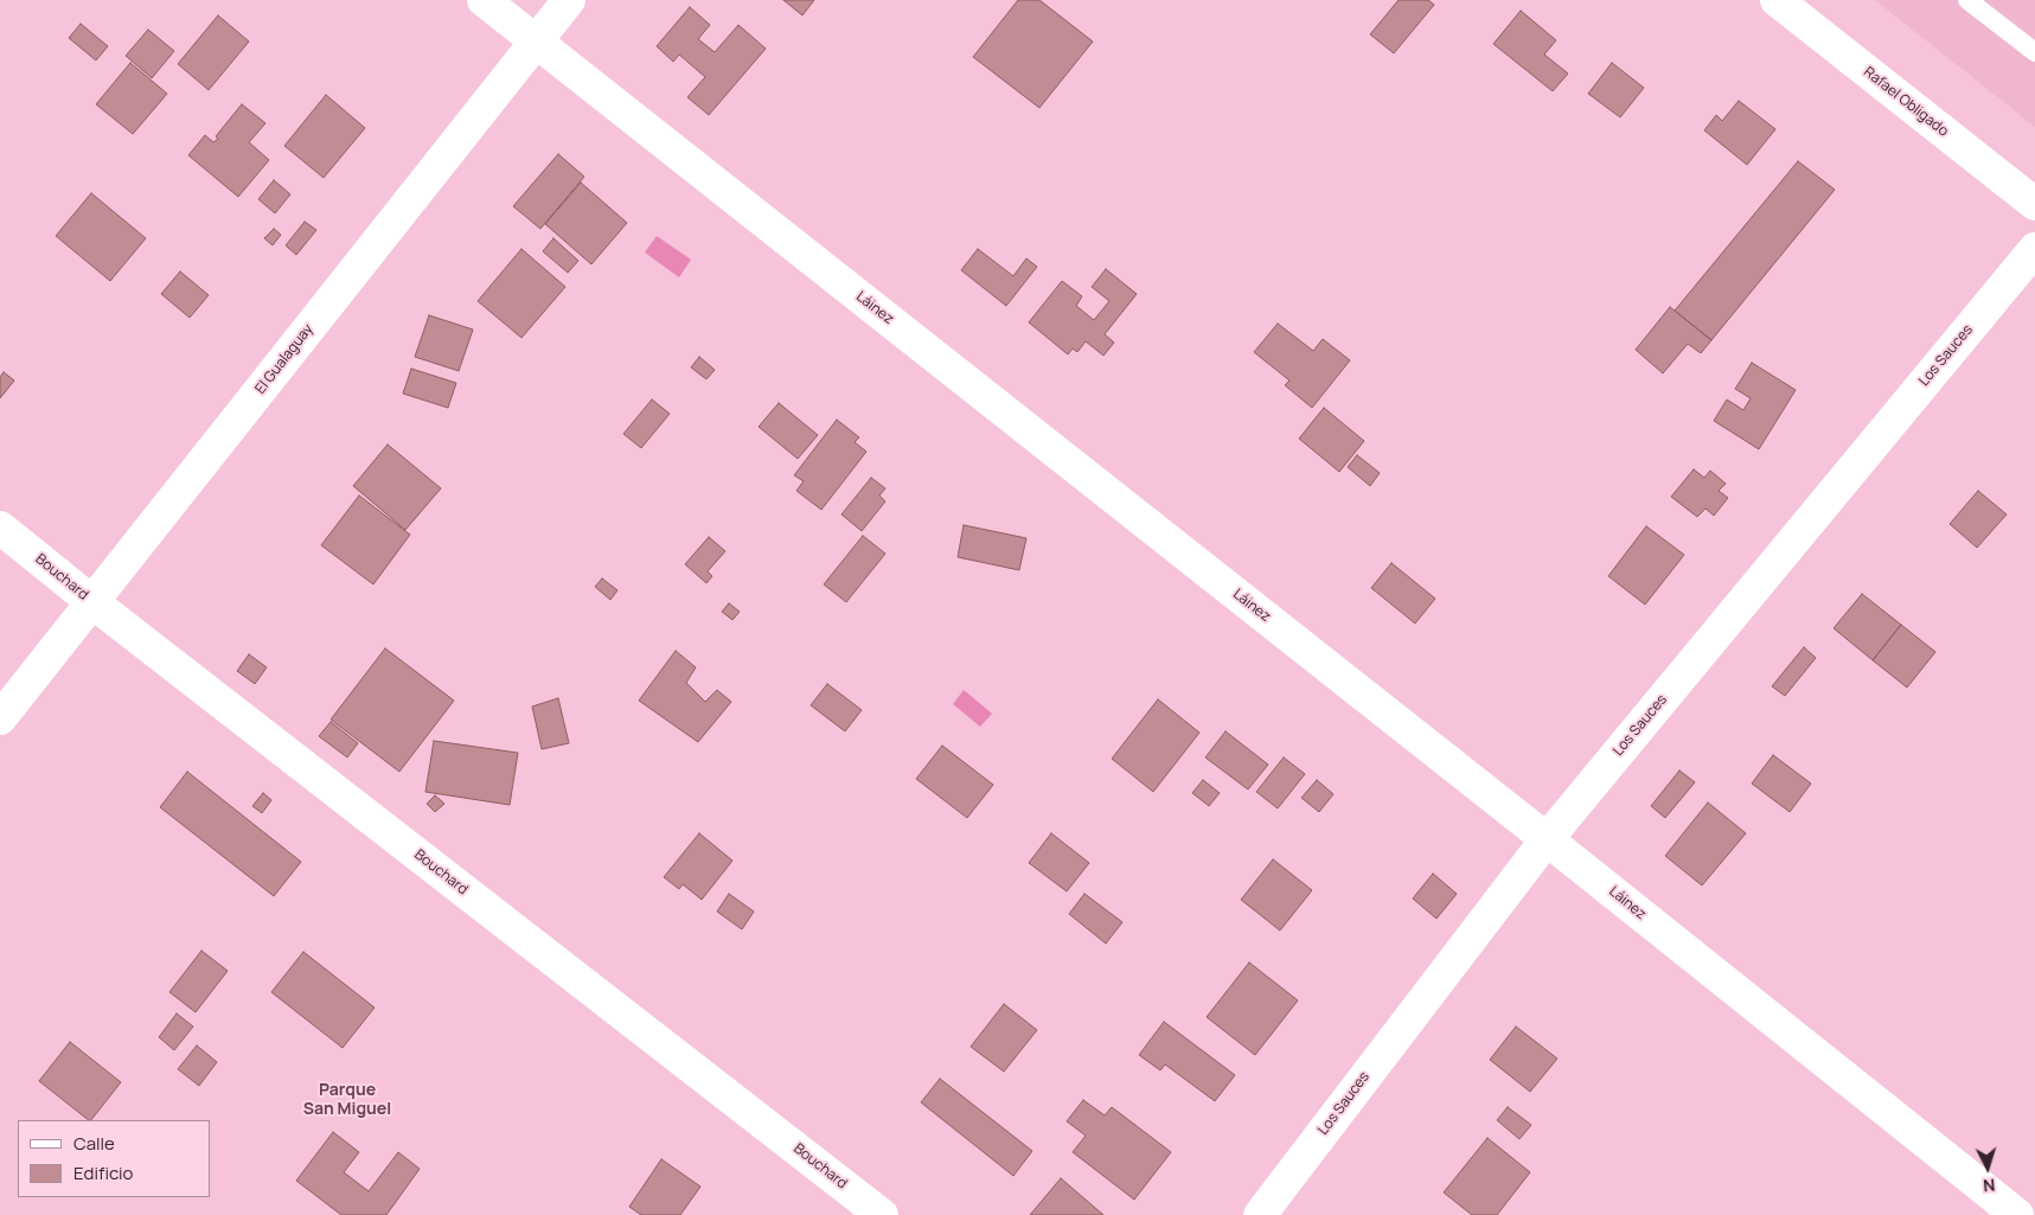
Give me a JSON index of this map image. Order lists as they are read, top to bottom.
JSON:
{
  "streets": {
    "street": [
      "Rafael Obligado",
      "Láinez",
      "Los Sauces",
      "El Gualaguay",
      "Bouchard"
    ]
  },
  "crossings": [
    ["Láinez", "Los Sauces"],
    ["Láinez", "El Gualaguay"],
    ["El Gualaguay", "Bouchard"]
  ],
  "districts": ["Parque San Miguel"],
  "legend": ["Calle", "Edificio"],
  "north": "bottom"
}
